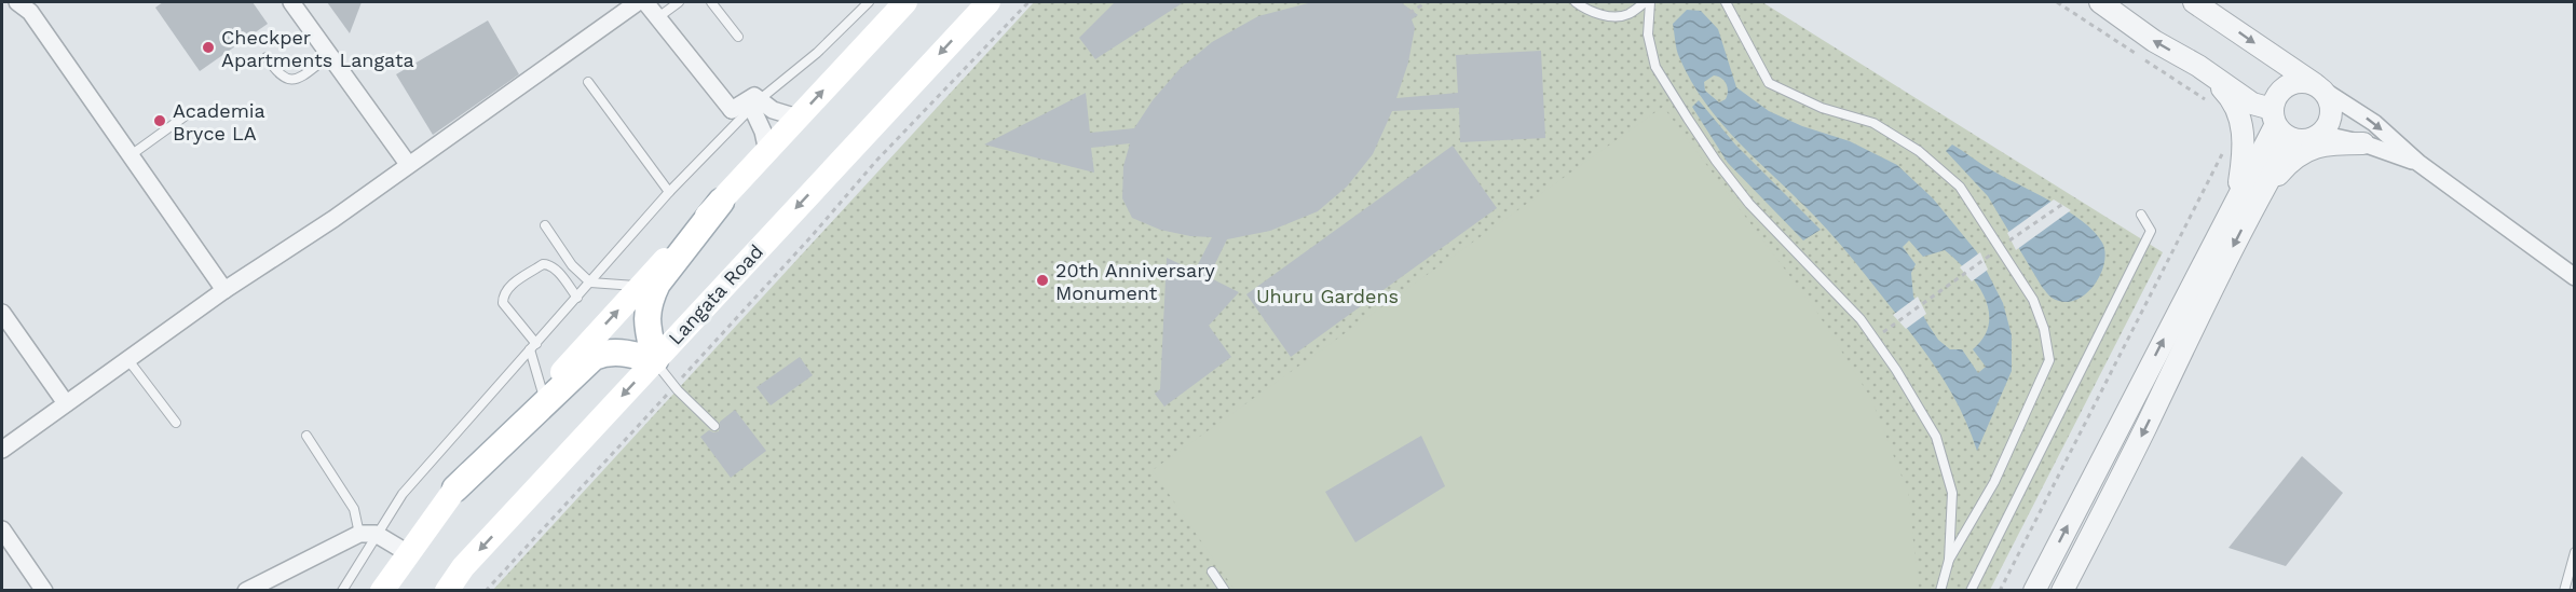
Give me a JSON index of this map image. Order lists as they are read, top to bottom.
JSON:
{
  "streets": {
    "main road": ["Langata Road"]
  },
  "parks": ["Uhuru Gardens"],
  "places": ["Checkper Apartments Langata", "Academia Bryce LA", "20th Anniversary Monument"]
}
